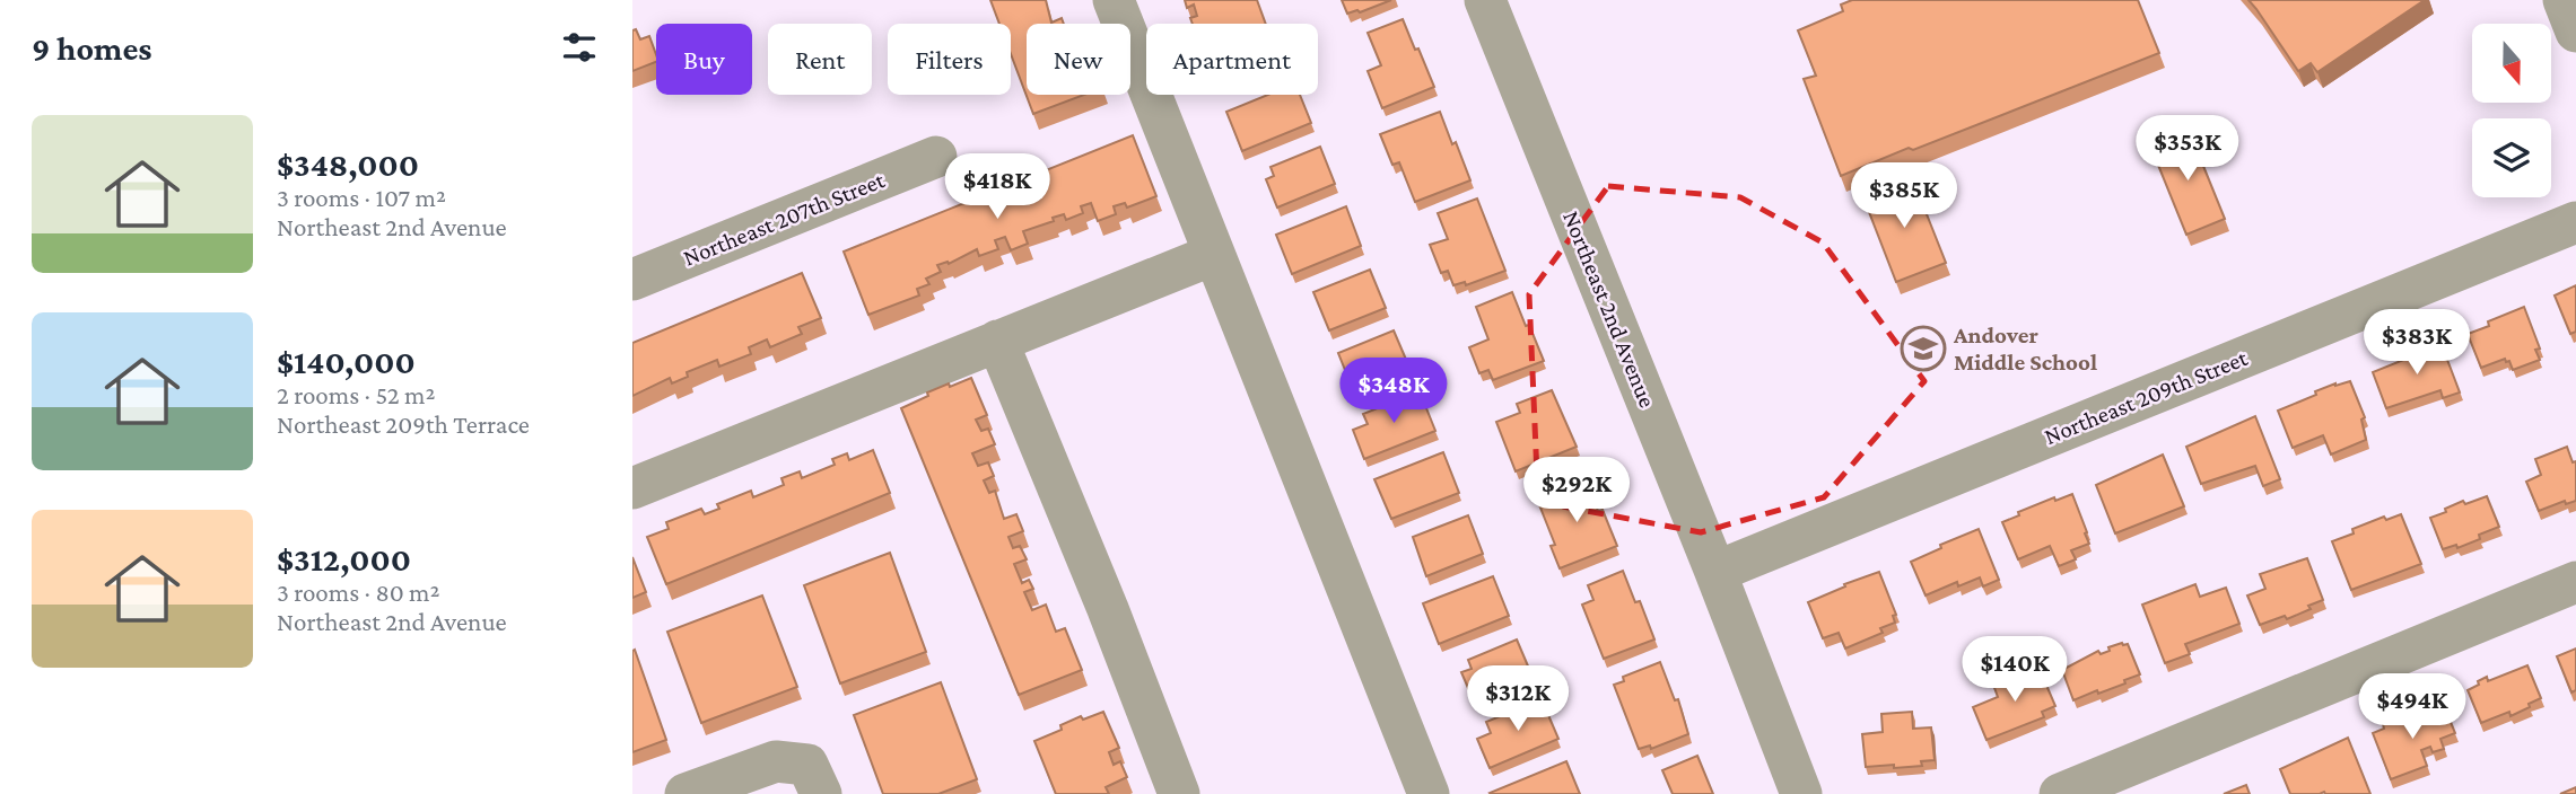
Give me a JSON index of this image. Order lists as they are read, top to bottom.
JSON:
{
  "streets": {
    "street": ["Northeast 207th Street", "Northeast 2nd Avenue", "Northeast 209th Street"]
  },
  "crossings": [
    ["Northeast 2nd Avenue", "Northeast 209th Street"]
  ],
  "places": {
    "school or university": ["Andover Middle School"]
  },
  "north": "bottom",
  "page": {
    "heading": "9 homes",
    "chip": [
      "Buy",
      "Rent",
      "Filters",
      "New",
      "Apartment"
    ],
    "list": [
      {
        "name": "$348,000",
        "note": "3 rooms · 107 m² · Northeast 2nd Avenue"
      },
      {
        "name": "$140,000",
        "note": "2 rooms · 52 m² · Northeast 209th Terrace"
      },
      {
        "name": "$312,000",
        "note": "3 rooms · 80 m² · Northeast 2nd Avenue"
      }
    ],
    "price": [
      "$353K",
      "$418K",
      "$385K",
      "$383K",
      "$348K",
      "$292K",
      "$140K",
      "$312K",
      "$494K"
    ]
  }
}
